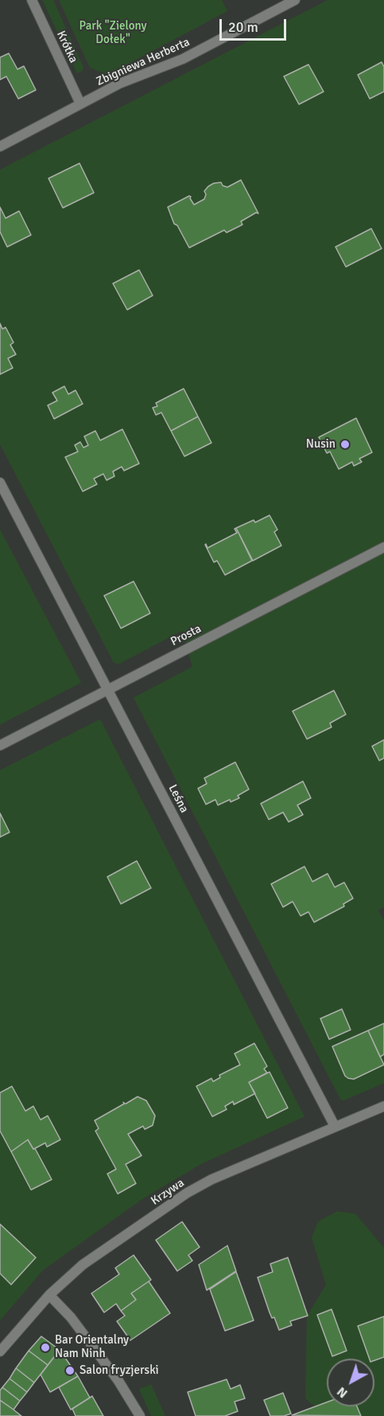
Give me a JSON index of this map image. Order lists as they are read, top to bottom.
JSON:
{
  "streets": {
    "street": [
      "Krótka",
      "Zbigniewa Herberta",
      "Prosta",
      "Leśna",
      "Krzywa"
    ]
  },
  "crossings": [
    ["Krótka", "Zbigniewa Herberta"],
    ["Prosta", "Leśna"],
    ["Leśna", "Krzywa"]
  ],
  "parks": ["Park \"Zielony Dołek\""],
  "places": ["Nusin", "Bar Orientalny Nam Ninh", "Salon fryzjerski"],
  "scale_bar": "20 m",
  "north": "bottom left"
}
